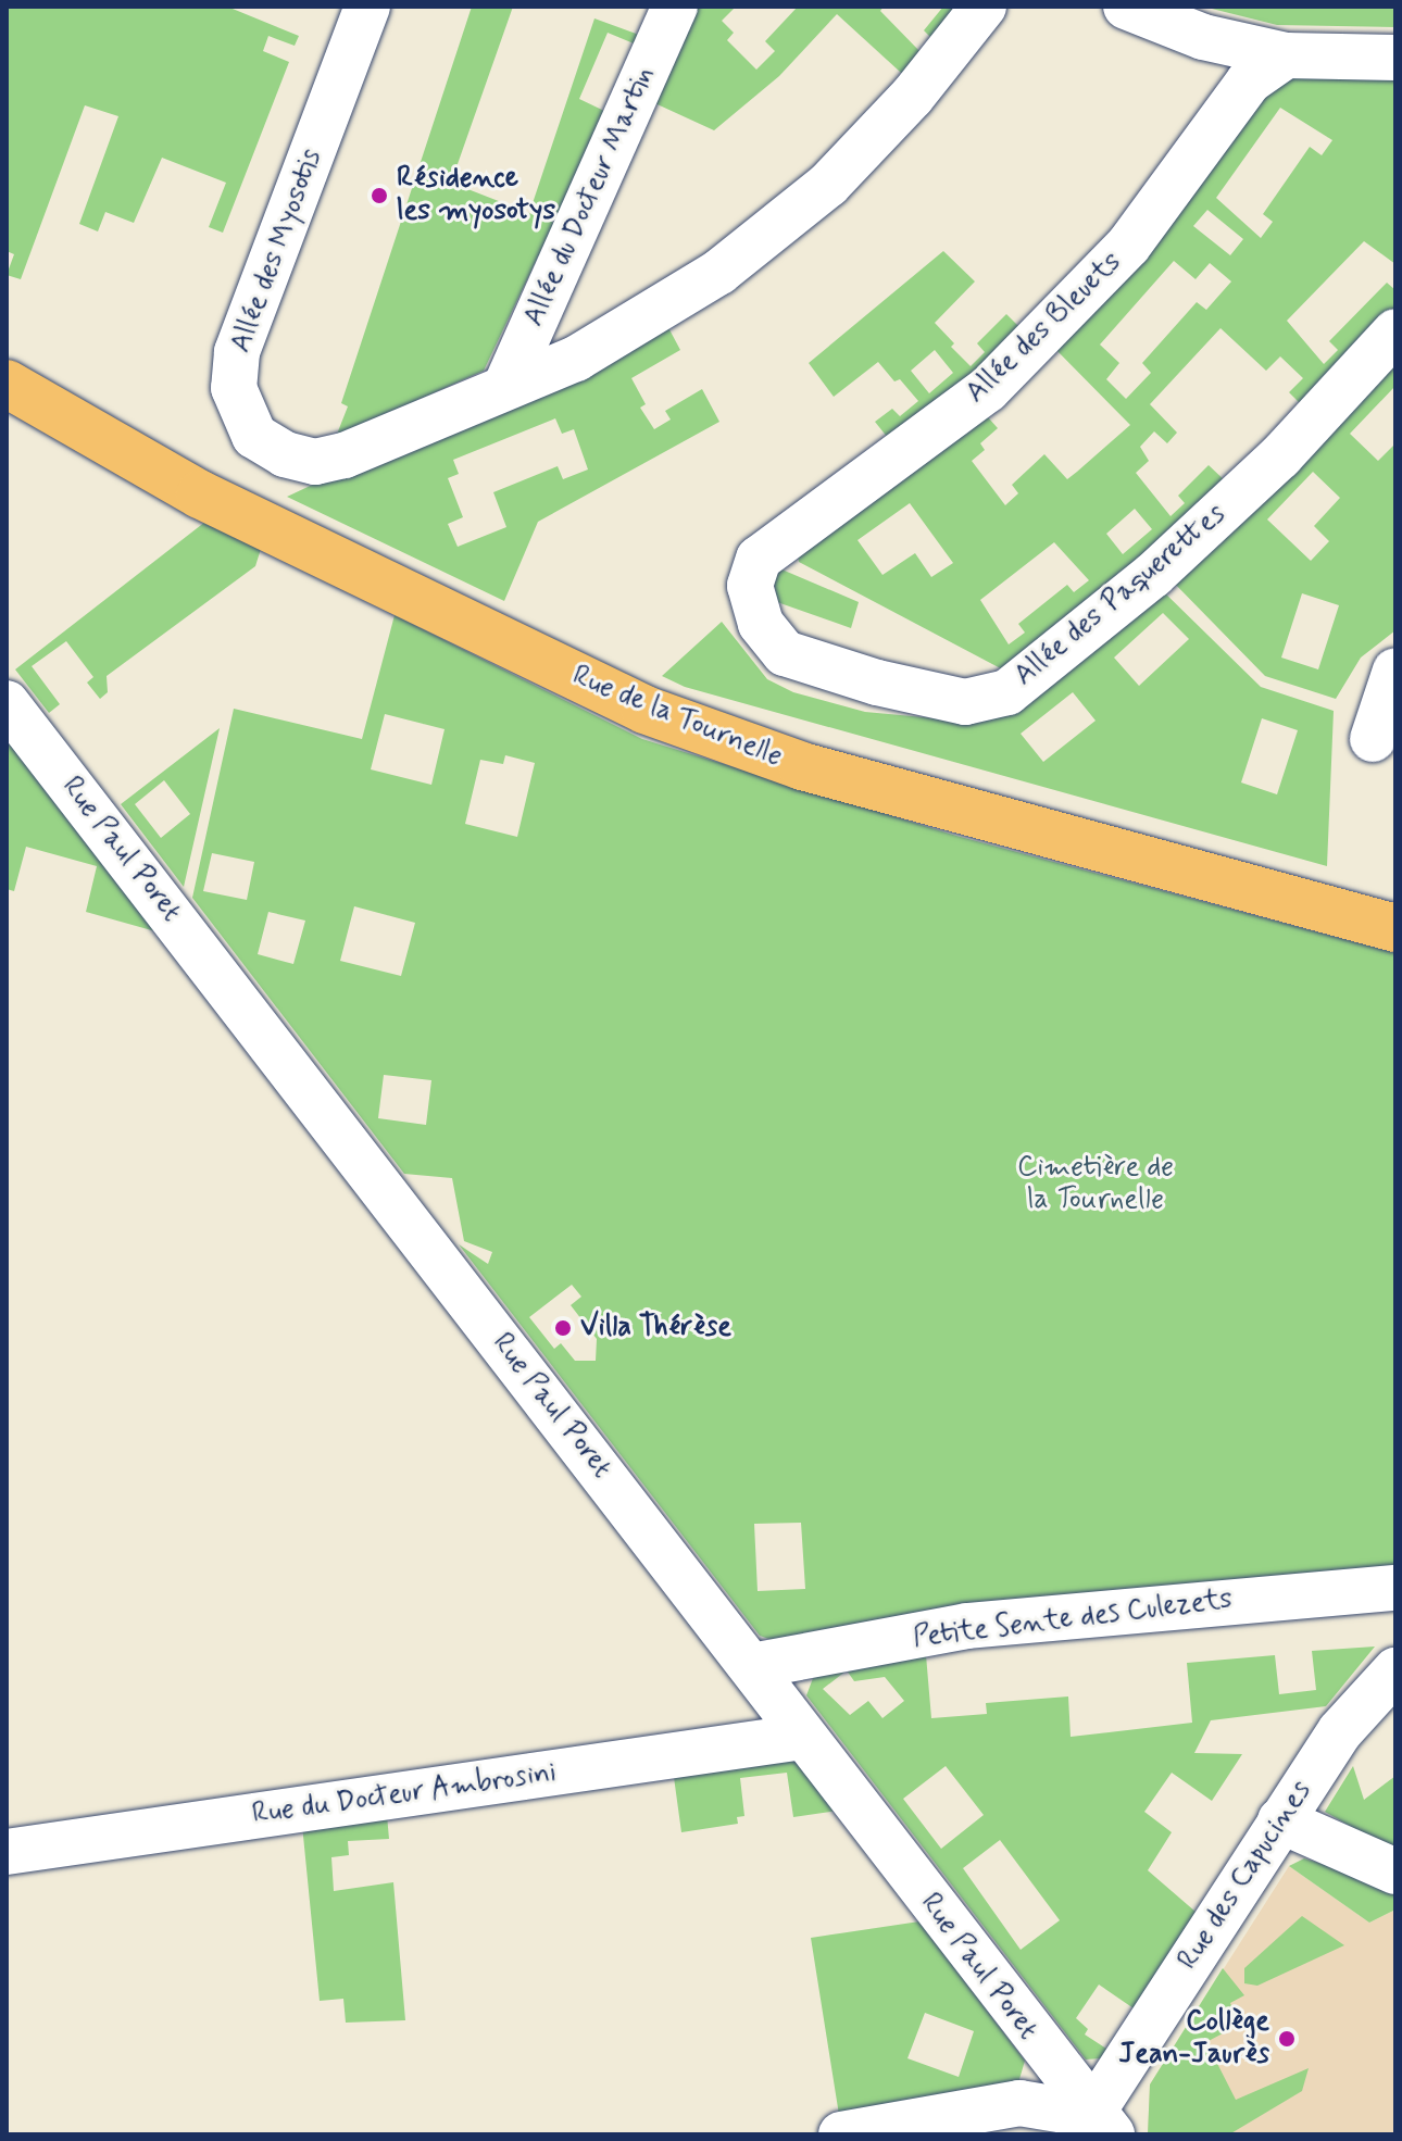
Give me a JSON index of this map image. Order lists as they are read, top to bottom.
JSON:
{
  "streets": {
    "main road": ["Rue de la Tournelle"],
    "street": [
      "Allée du Docteur Martin",
      "Allée des Myosotis",
      "Allée des Bleuets",
      "Allée des Paquerettes",
      "Rue Paul Poret",
      "Petite Sente des Culezets",
      "Rue du Docteur Ambrosini",
      "Rue des Capucines"
    ]
  },
  "crossings": [
    ["Allée du Docteur Martin", "Allée des Myosotis"],
    ["Allée des Bleuets", "Allée des Paquerettes"],
    ["Rue Paul Poret", "Petite Sente des Culezets"],
    ["Rue Paul Poret", "Rue du Docteur Ambrosini"],
    ["Rue Paul Poret", "Rue des Capucines"]
  ],
  "parks": ["Cimetière de la Tournelle"],
  "places": ["Résidence les myosotys", "Villa Thérèse", "Collège Jean-Jaurès"]
}
